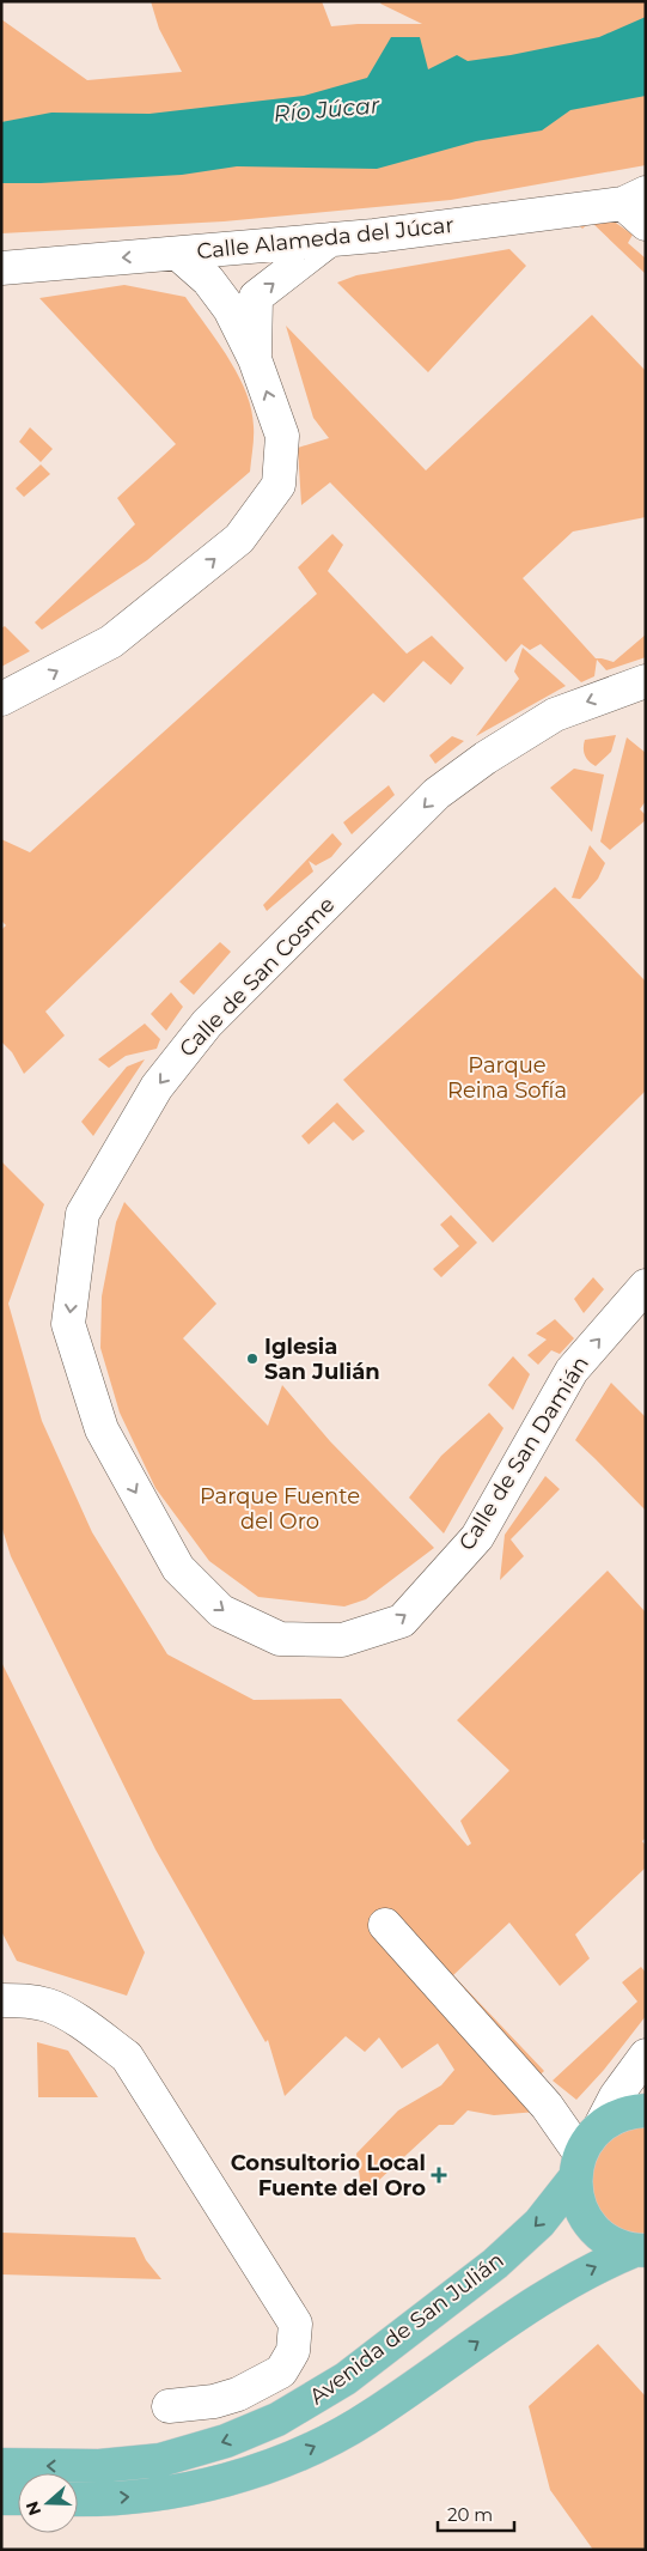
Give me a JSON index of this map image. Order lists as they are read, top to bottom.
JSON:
{
  "streets": {
    "main road": ["Avenida de San Julián"],
    "street": ["Calle Alameda del Júcar", "Calle de San Cosme", "Calle de San Damián"]
  },
  "crossings": [
    ["Calle de San Cosme", "Calle de San Damián"]
  ],
  "one_way": ["Calle de San Cosme", "Calle de San Damián"],
  "water": ["Río Júcar"],
  "parks": ["Parque Reina Sofía", "Parque Fuente del Oro"],
  "places": {
    "other": ["Iglesia San Julián"],
    "health": ["Consultorio Local Fuente del Oro"]
  },
  "scale_bar": "20 m",
  "north": "left"
}
